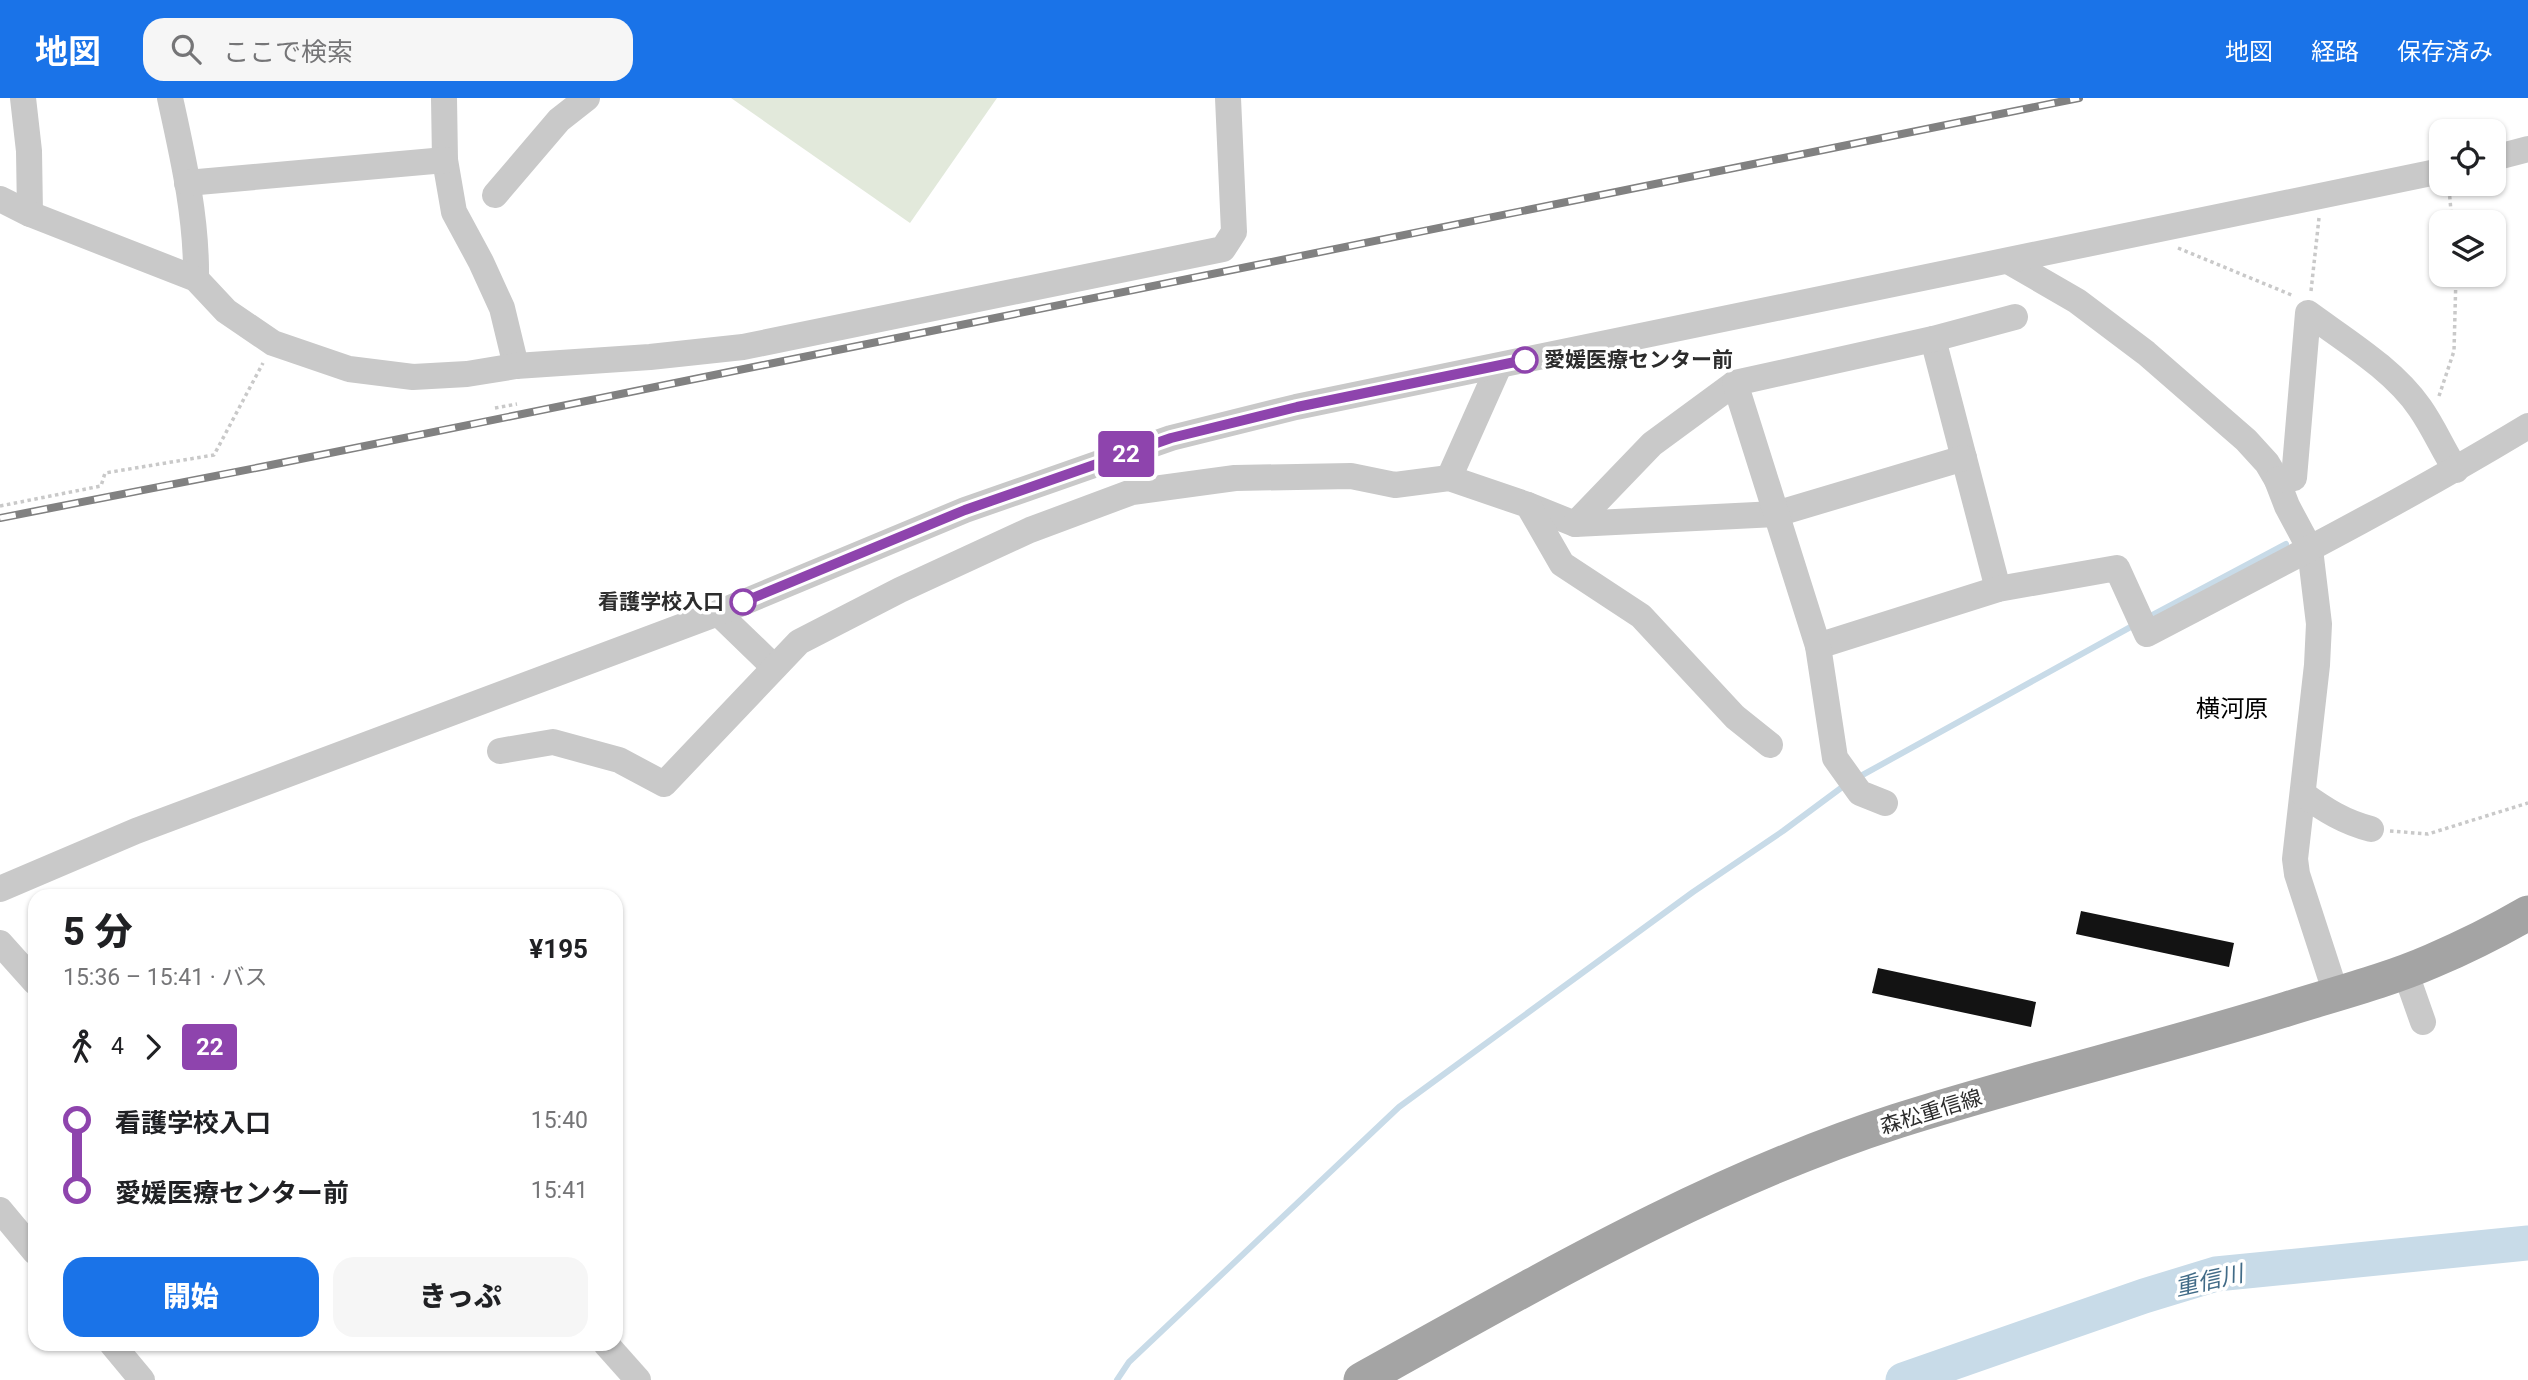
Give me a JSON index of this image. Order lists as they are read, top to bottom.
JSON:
{
  "streets": {
    "main road": ["森松重信線"]
  },
  "districts": ["横河原"],
  "water": ["重信川"],
  "places": ["愛媛医療センター前", "看護学校入口"],
  "lines": ["bus line 22"],
  "page": {
    "header": "地図",
    "search": "ここで検索",
    "nav": ["地図", "経路", "保存済み"],
    "on_map": "22",
    "heading": ["5 分", "15:36 – 15:41 · バス", "¥195"],
    "legs": ["4", "22"],
    "list": [
      {
        "name": "看護学校入口",
        "value": "15:40"
      },
      {
        "name": "愛媛医療センター前",
        "value": "15:41"
      }
    ],
    "buttons": ["開始", "きっぷ"]
  }
}
